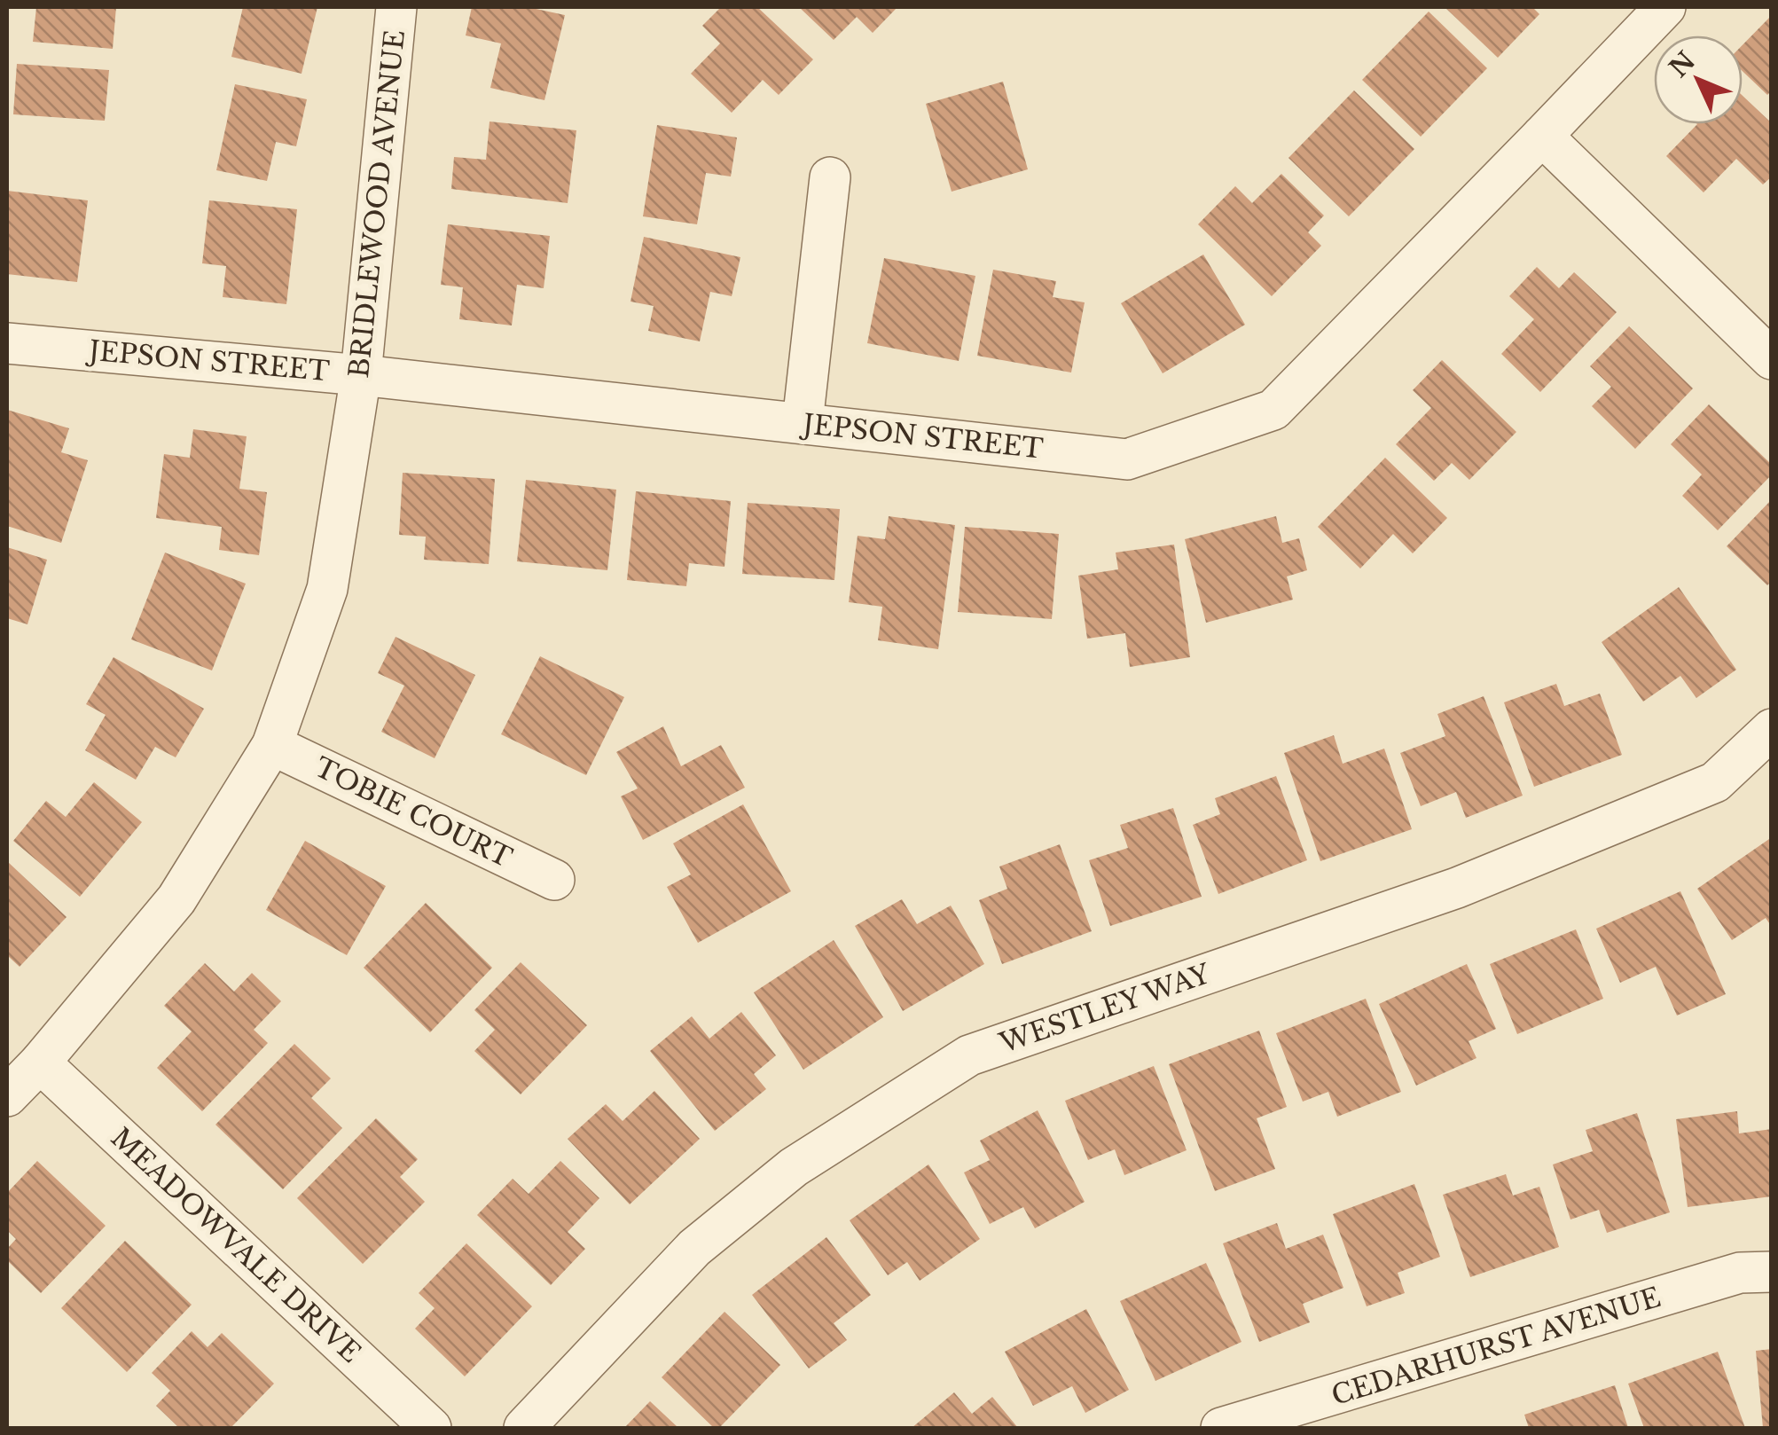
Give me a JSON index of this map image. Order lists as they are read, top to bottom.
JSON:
{
  "streets": {
    "street": [
      "BRIDLEWOOD AVENUE",
      "JEPSON STREET",
      "TOBIE COURT",
      "WESTLEY WAY",
      "MEADOWVALE DRIVE",
      "CEDARHURST AVENUE"
    ]
  },
  "crossings": [
    ["BRIDLEWOOD AVENUE", "JEPSON STREET"],
    ["BRIDLEWOOD AVENUE", "TOBIE COURT"],
    ["BRIDLEWOOD AVENUE", "MEADOWVALE DRIVE"]
  ],
  "north": "top left"
}
